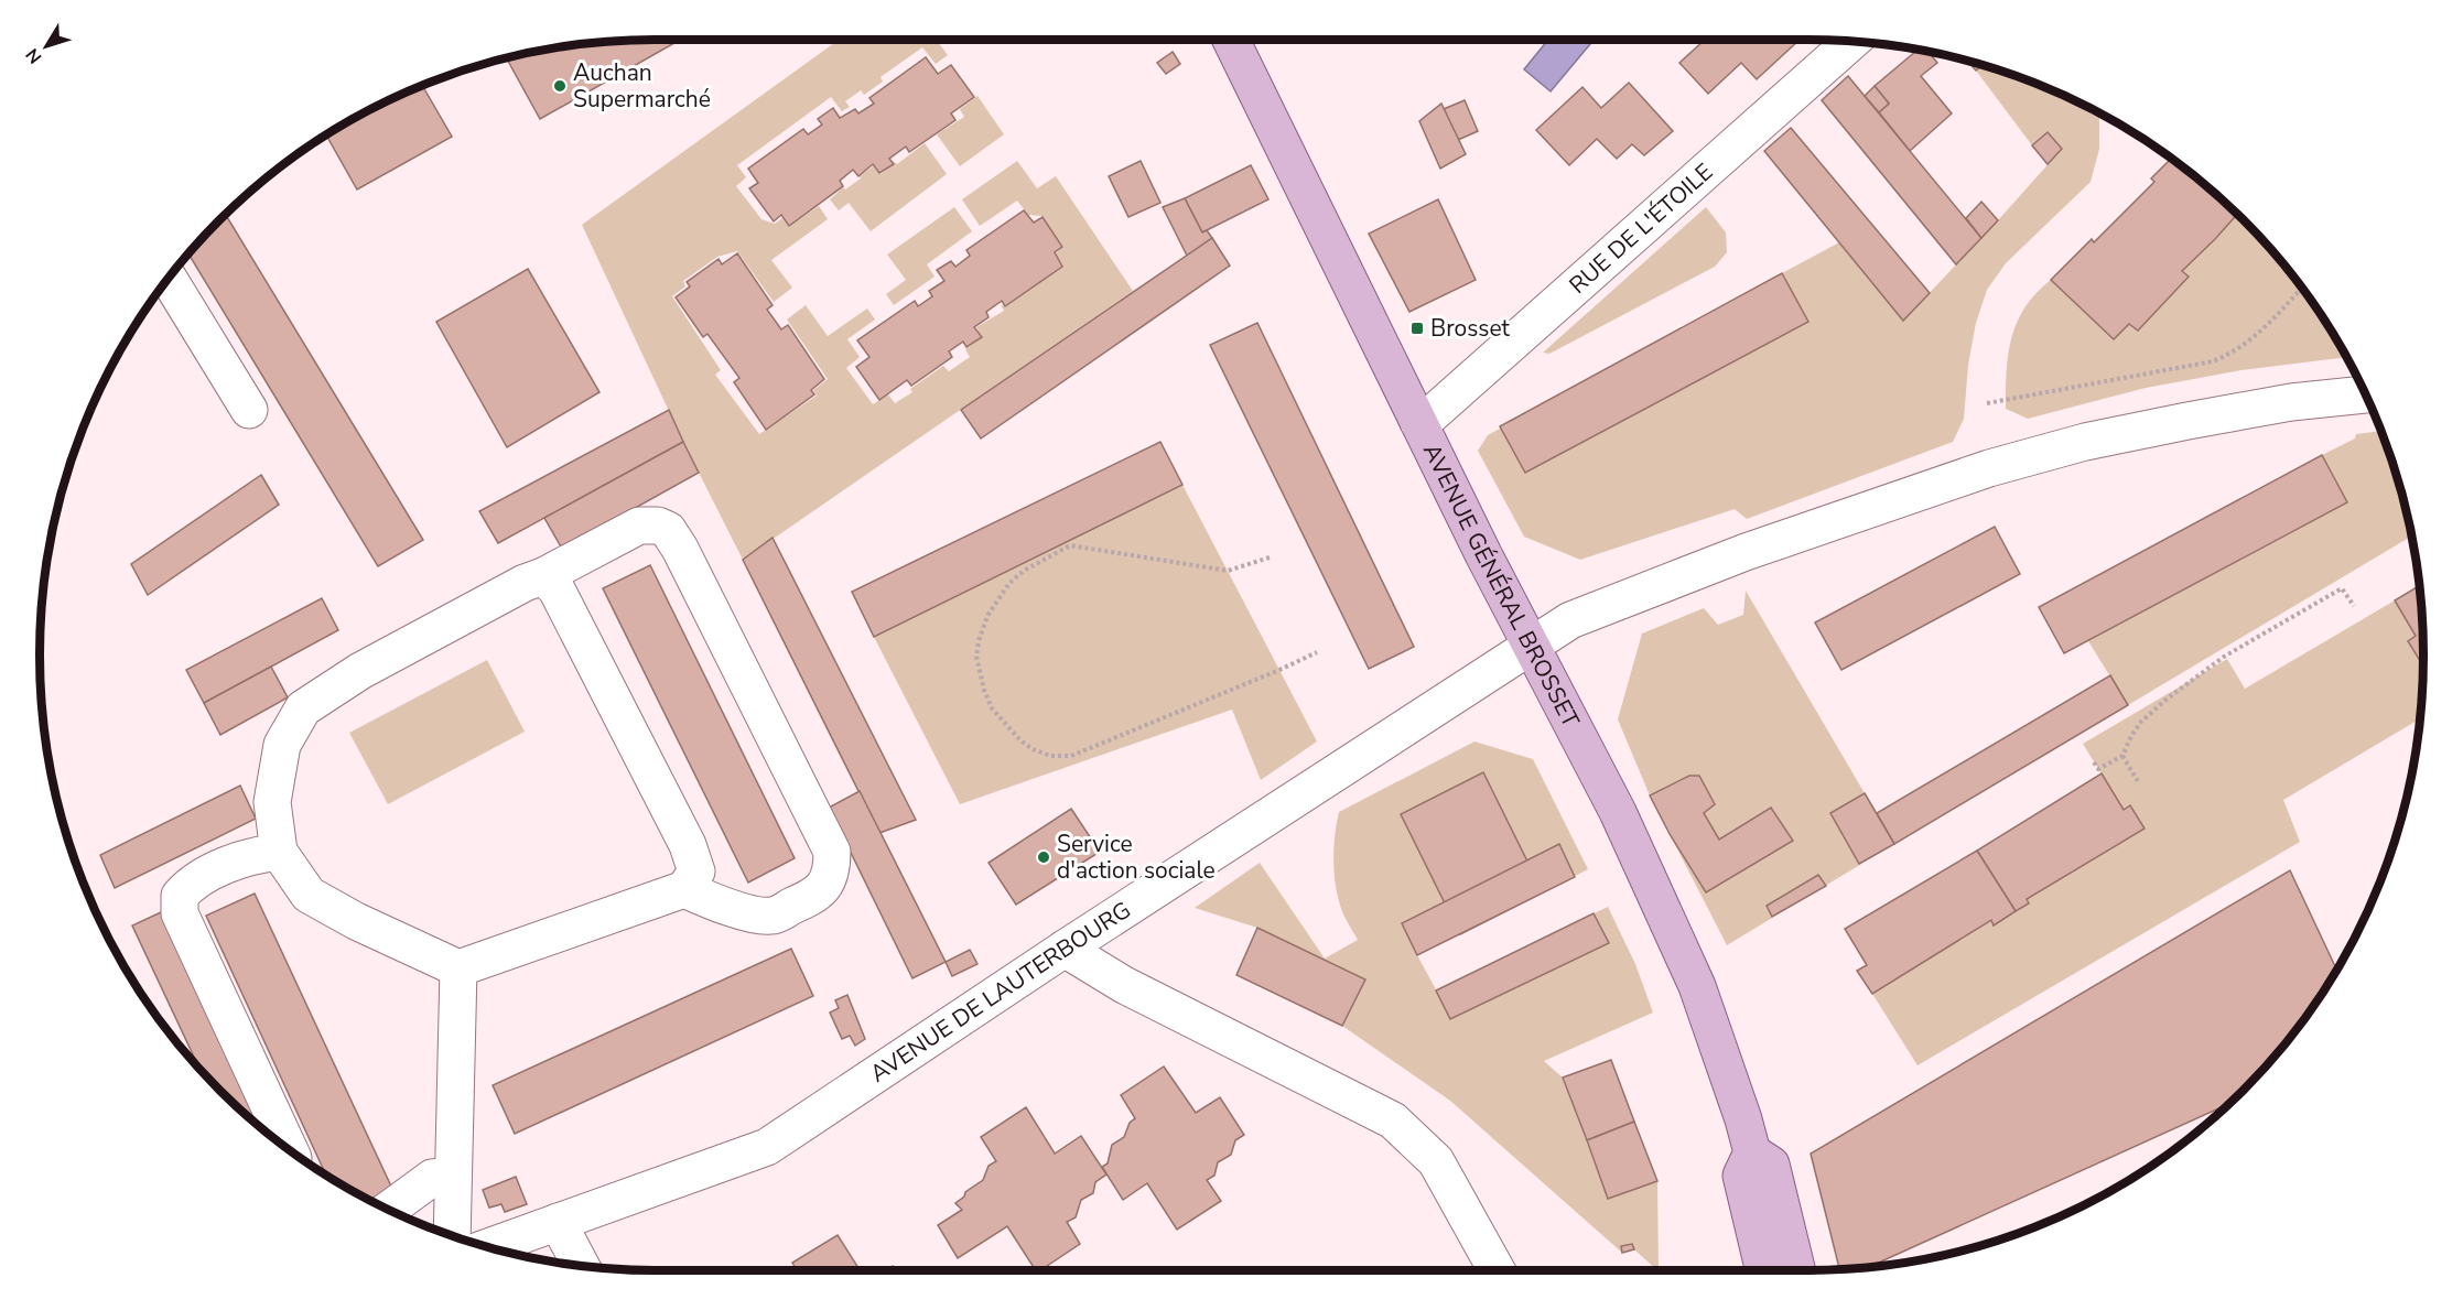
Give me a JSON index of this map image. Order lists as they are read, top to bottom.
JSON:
{
  "streets": {
    "main road": ["AVENUE GÉNÉRAL BROSSET"],
    "street": ["RUE DE L'ÉTOILE", "AVENUE DE LAUTERBOURG"]
  },
  "crossings": [
    ["RUE DE L'ÉTOILE", "AVENUE GÉNÉRAL BROSSET"],
    ["AVENUE GÉNÉRAL BROSSET", "AVENUE DE LAUTERBOURG"]
  ],
  "places": {
    "other": ["Auchan Supermarché", "Service d'action sociale"],
    "transit": ["Brosset"]
  },
  "north": "bottom left"
}
